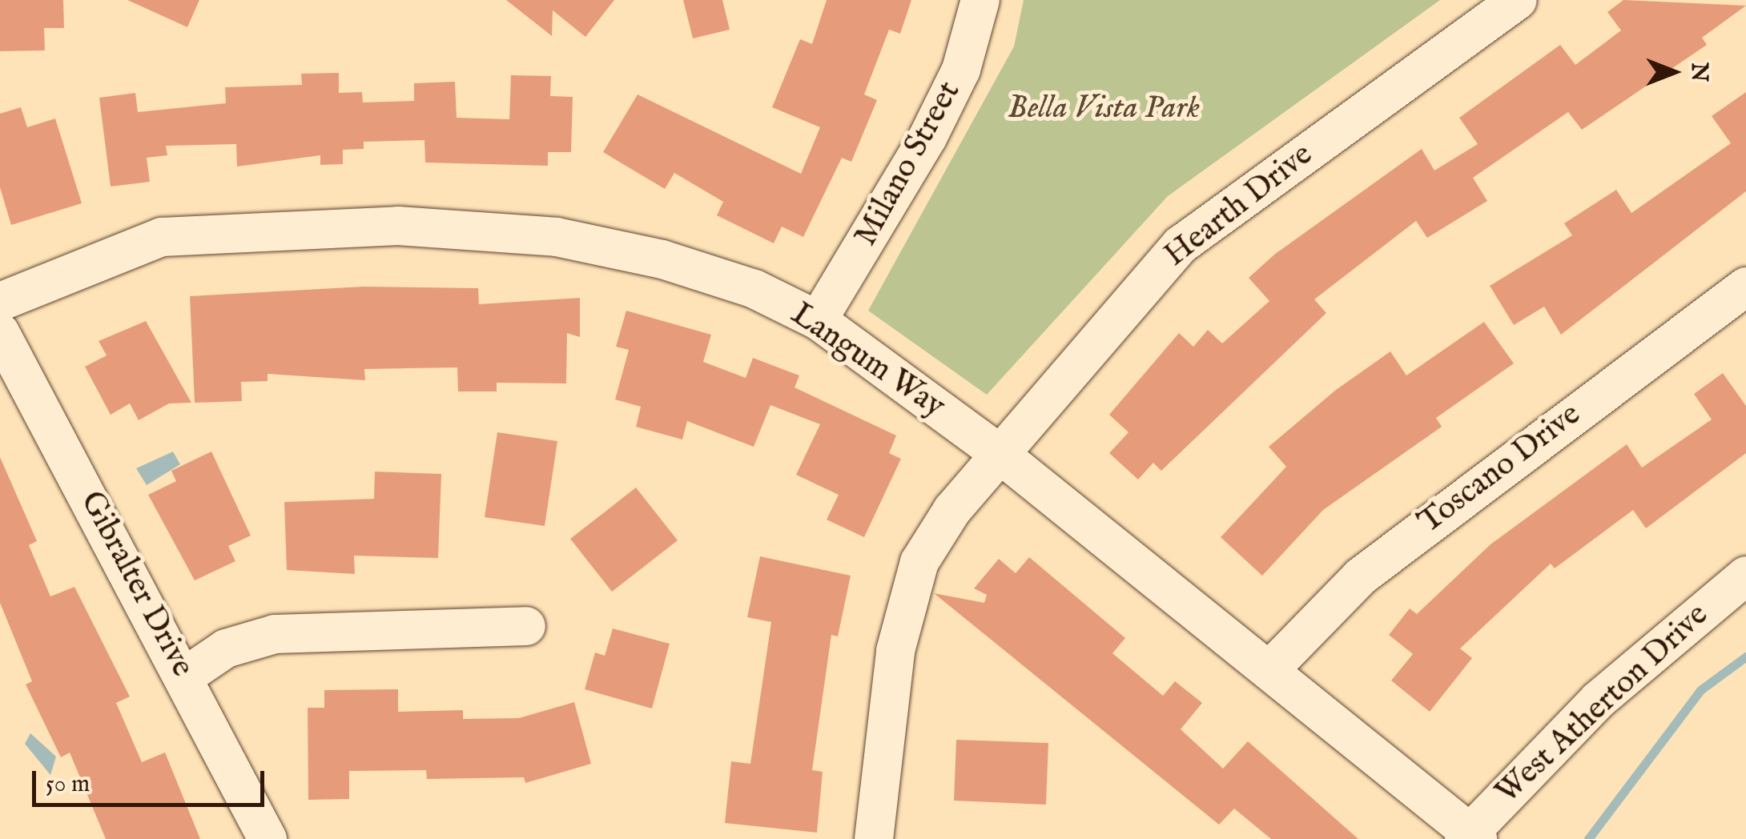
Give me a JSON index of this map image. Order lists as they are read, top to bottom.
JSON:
{
  "streets": {
    "street": [
      "Milano Street",
      "Hearth Drive",
      "Langum Way",
      "Toscano Drive",
      "Gibralter Drive",
      "West Atherton Drive"
    ]
  },
  "crossings": [
    ["Milano Street", "Langum Way"],
    ["Hearth Drive", "Langum Way"],
    ["Langum Way", "Toscano Drive"],
    ["Langum Way", "West Atherton Drive"]
  ],
  "parks": ["Bella Vista Park"],
  "scale_bar": "50 m",
  "north": "right"
}
